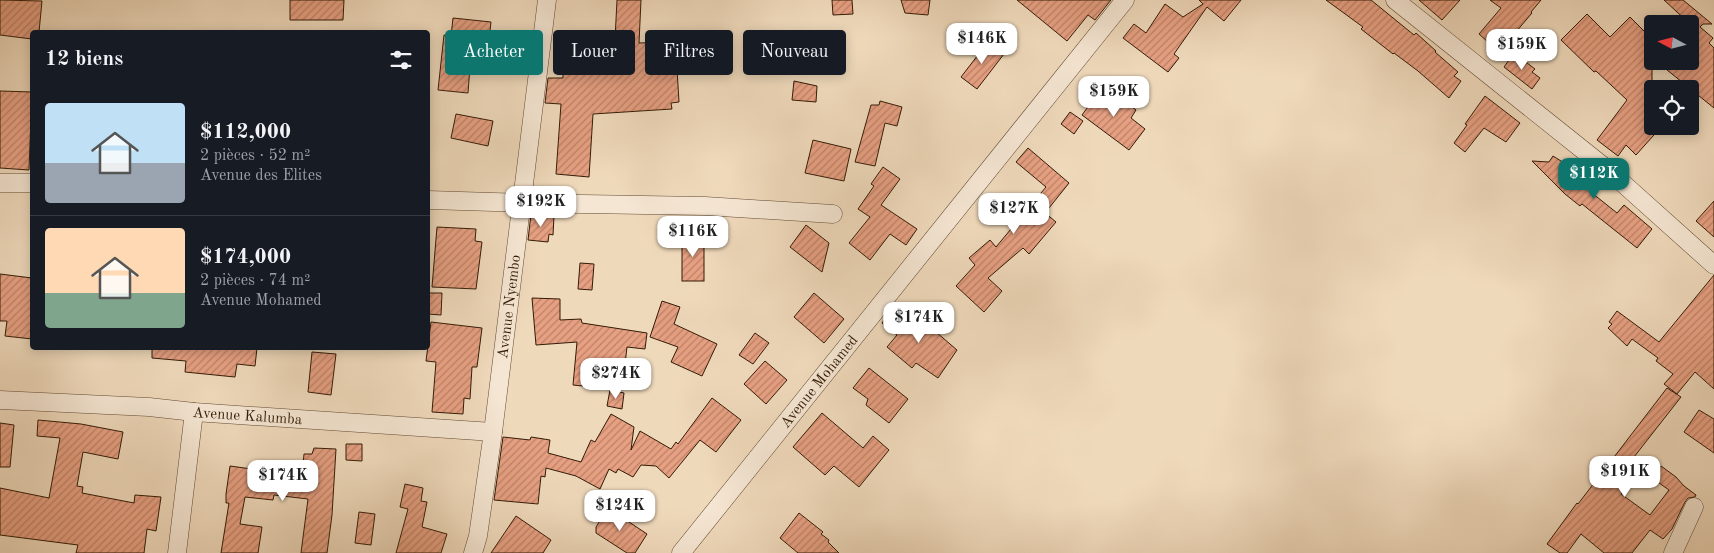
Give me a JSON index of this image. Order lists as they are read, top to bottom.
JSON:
{
  "streets": {
    "street": ["Avenue Nyembo", "Avenue Mohamed", "Avenue Kalumba"]
  },
  "crossings": [
    ["Avenue Nyembo", "Avenue Kalumba"]
  ],
  "north": "left",
  "page": {
    "price": [
      "$146K",
      "$159K",
      "$159K",
      "$112K",
      "$192K",
      "$127K",
      "$116K",
      "$174K",
      "$274K",
      "$191K",
      "$174K",
      "$124K"
    ],
    "chip": [
      "Acheter",
      "Louer",
      "Filtres",
      "Nouveau"
    ],
    "heading": "12 biens",
    "list": [
      {
        "name": "$112,000",
        "note": "2 pièces · 52 m² · Avenue des Elites"
      },
      {
        "name": "$174,000",
        "note": "2 pièces · 74 m² · Avenue Mohamed"
      }
    ]
  }
}
